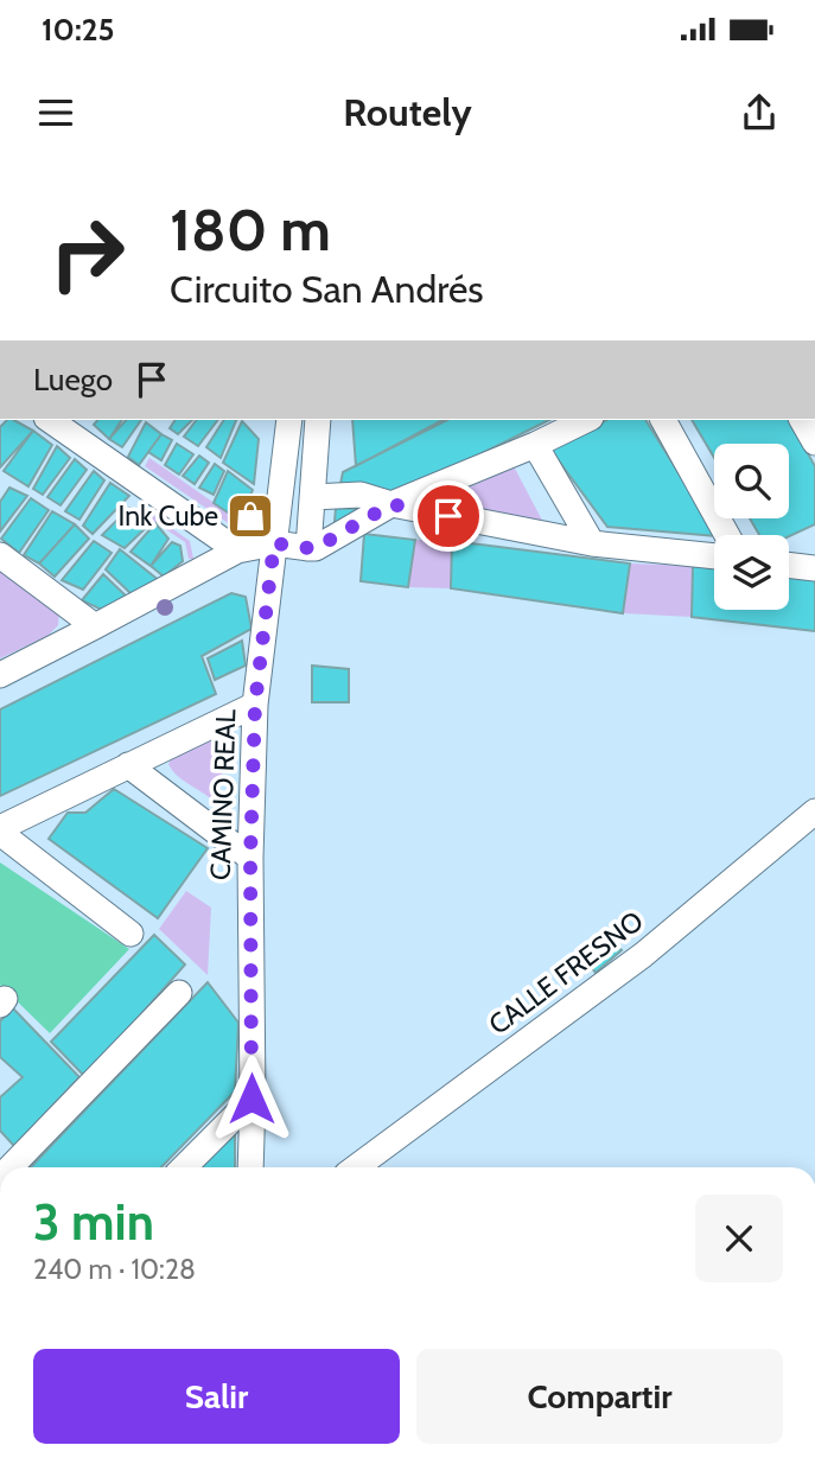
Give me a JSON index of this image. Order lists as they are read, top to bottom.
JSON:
{
  "streets": {
    "street": ["CAMINO REAL", "CALLE FRESNO"]
  },
  "places": {
    "shop": ["Ink Cube"]
  },
  "page": {
    "status": "10:25",
    "header": "Routely",
    "turn": ["180 m", "Circuito San Andrés"],
    "then": "Luego",
    "heading": ["3 min", "240 m · 10:28"],
    "buttons": ["Salir", "Compartir"]
  }
}
